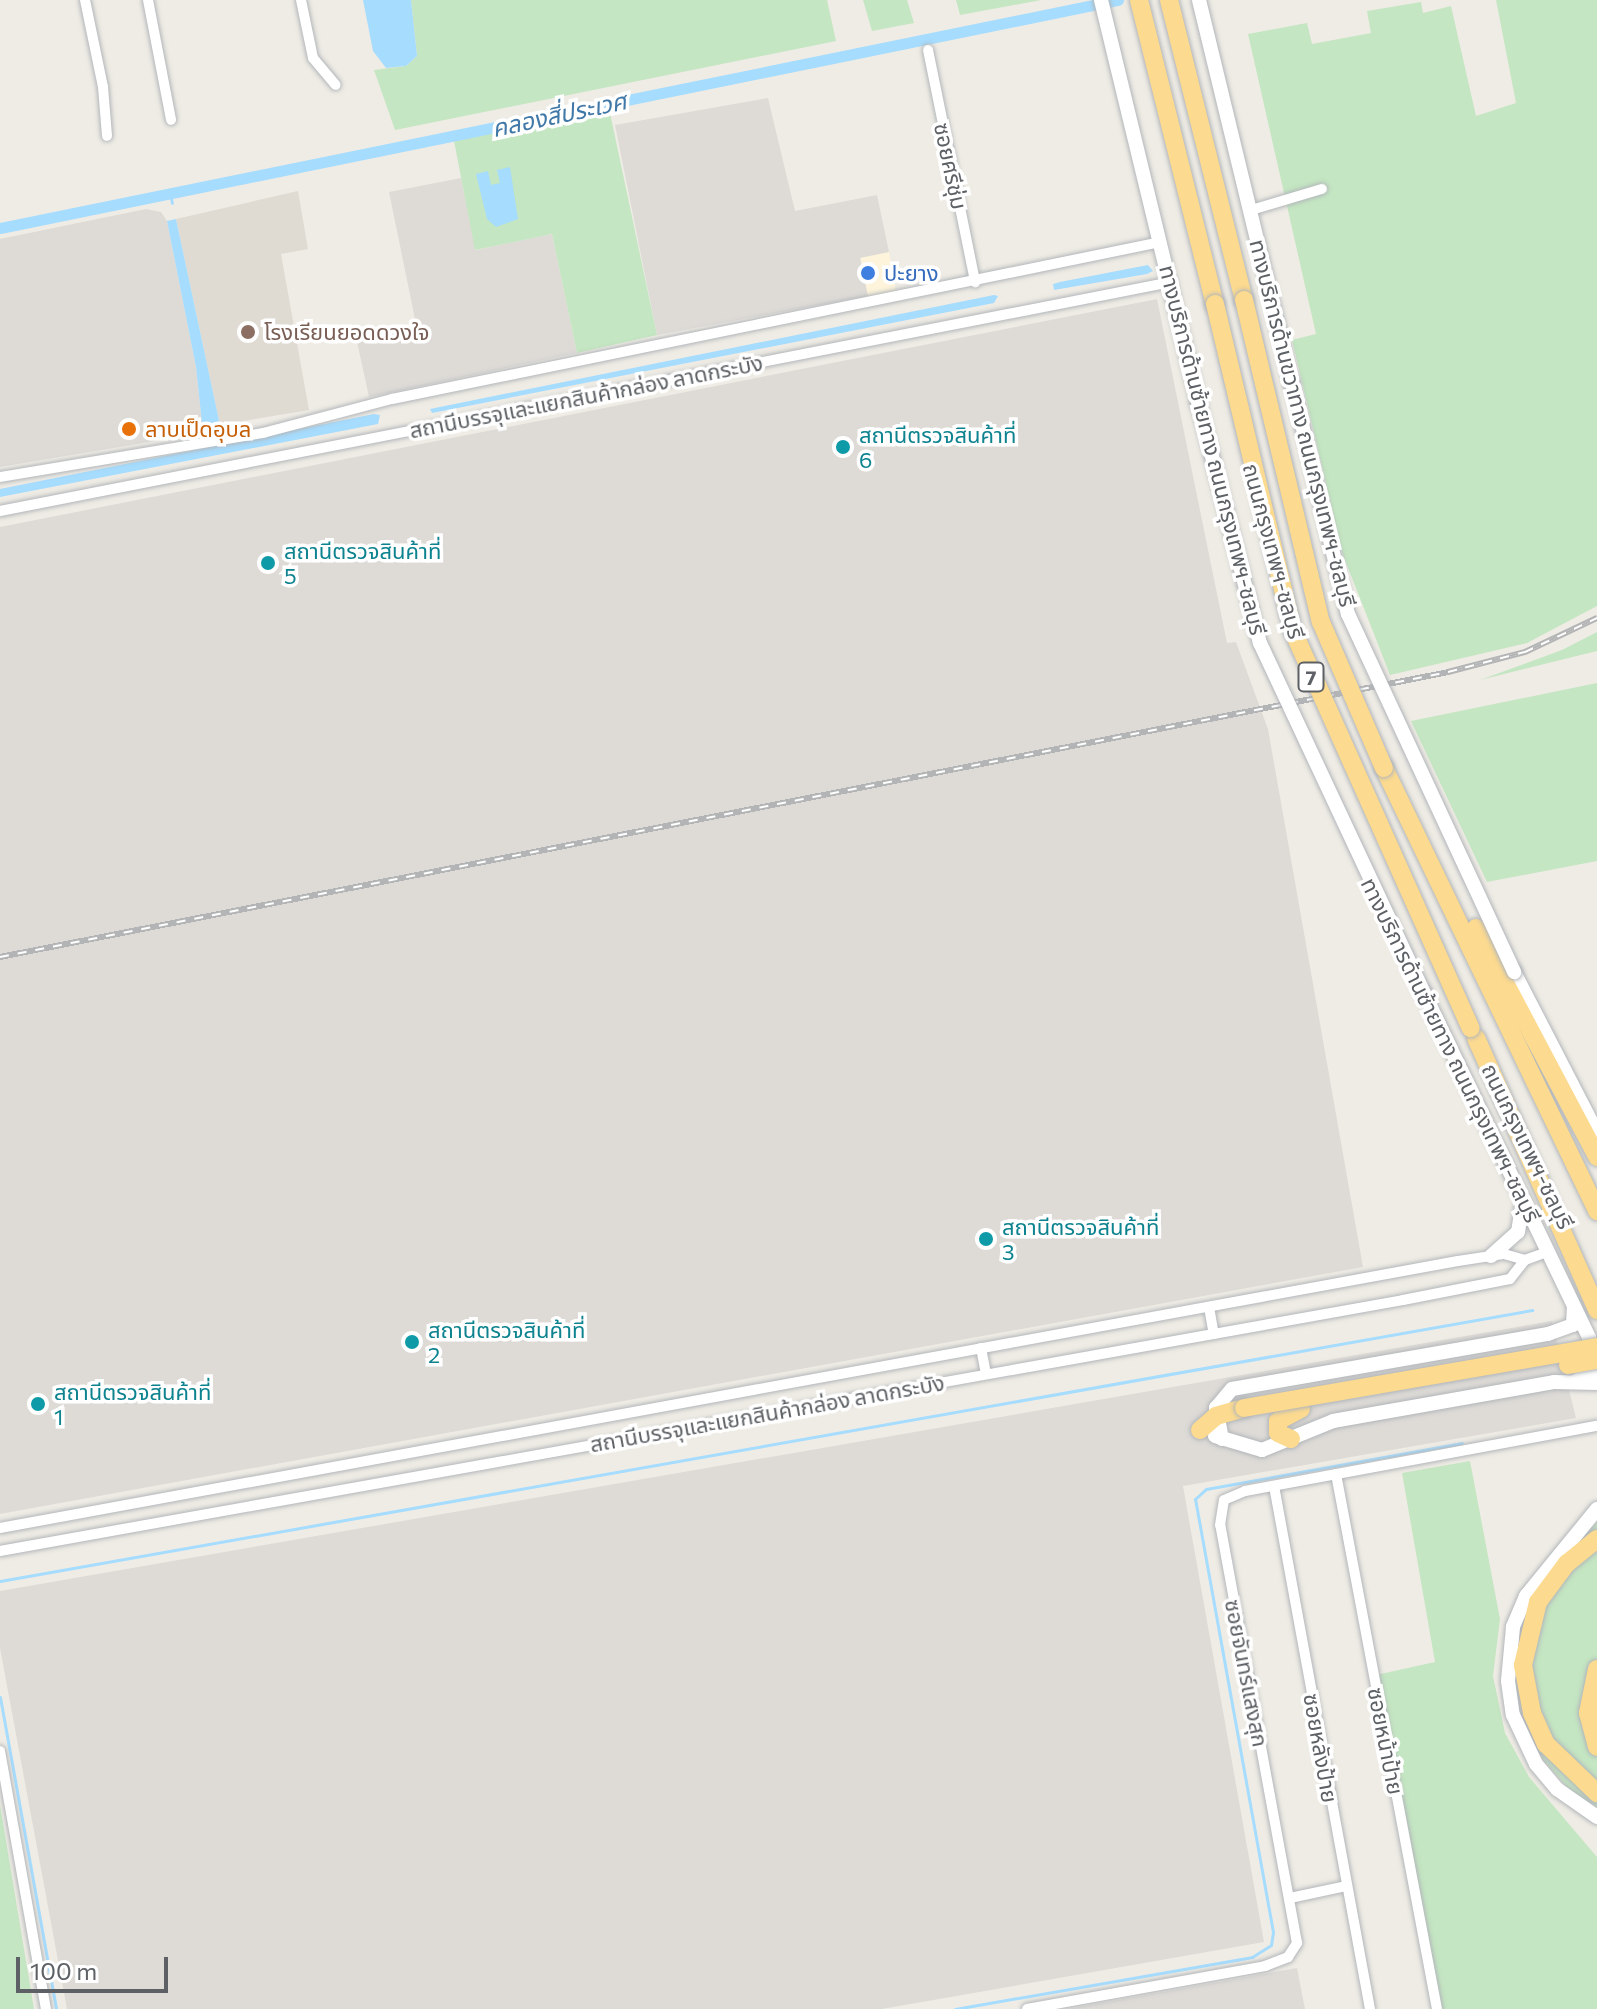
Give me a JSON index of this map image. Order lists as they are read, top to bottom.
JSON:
{
  "streets": {
    "highway": ["ถนนกรุงเทพฯ-ชลบุรี", "7"],
    "main road": ["ทางบริการด้านขวาทาง ถนนกรุงเทพฯ-ชลบุรี", "ทางบริการด้านซ้ายทาง ถนนกรุงเทพฯ-ชลบุรี"],
    "street": [
      "ซอยศรีชุ่ม",
      "สถานีบรรจุและแยกสินค้ากล่อง ลาดกระบัง",
      "ซอยจันทร์แสงสุก",
      "ซอยหน้าป้าย",
      "ซอยหลังป้าย"
    ]
  },
  "crossings": [
    ["ซอยศรีชุ่ม", "สถานีบรรจุและแยกสินค้ากล่อง ลาดกระบัง"],
    ["สถานีบรรจุและแยกสินค้ากล่อง ลาดกระบัง", "ทางบริการด้านซ้ายทาง ถนนกรุงเทพฯ-ชลบุรี"],
    ["ซอยจันทร์แสงสุก", "ซอยหน้าป้าย"],
    ["ซอยจันทร์แสงสุก", "ซอยหลังป้าย"]
  ],
  "water": ["คลองสี่ประเวศ"],
  "places": [
    "ปะยาง",
    "โรงเรียนยอดดวงใจ",
    "ลาบเป็ดอุบล",
    "สถานีตรวจสินค้าที่ 6",
    "สถานีตรวจสินค้าที่ 5",
    "สถานีตรวจสินค้าที่ 3",
    "สถานีตรวจสินค้าที่ 2",
    "สถานีตรวจสินค้าที่ 1"
  ],
  "scale_bar": "100 m"
}
